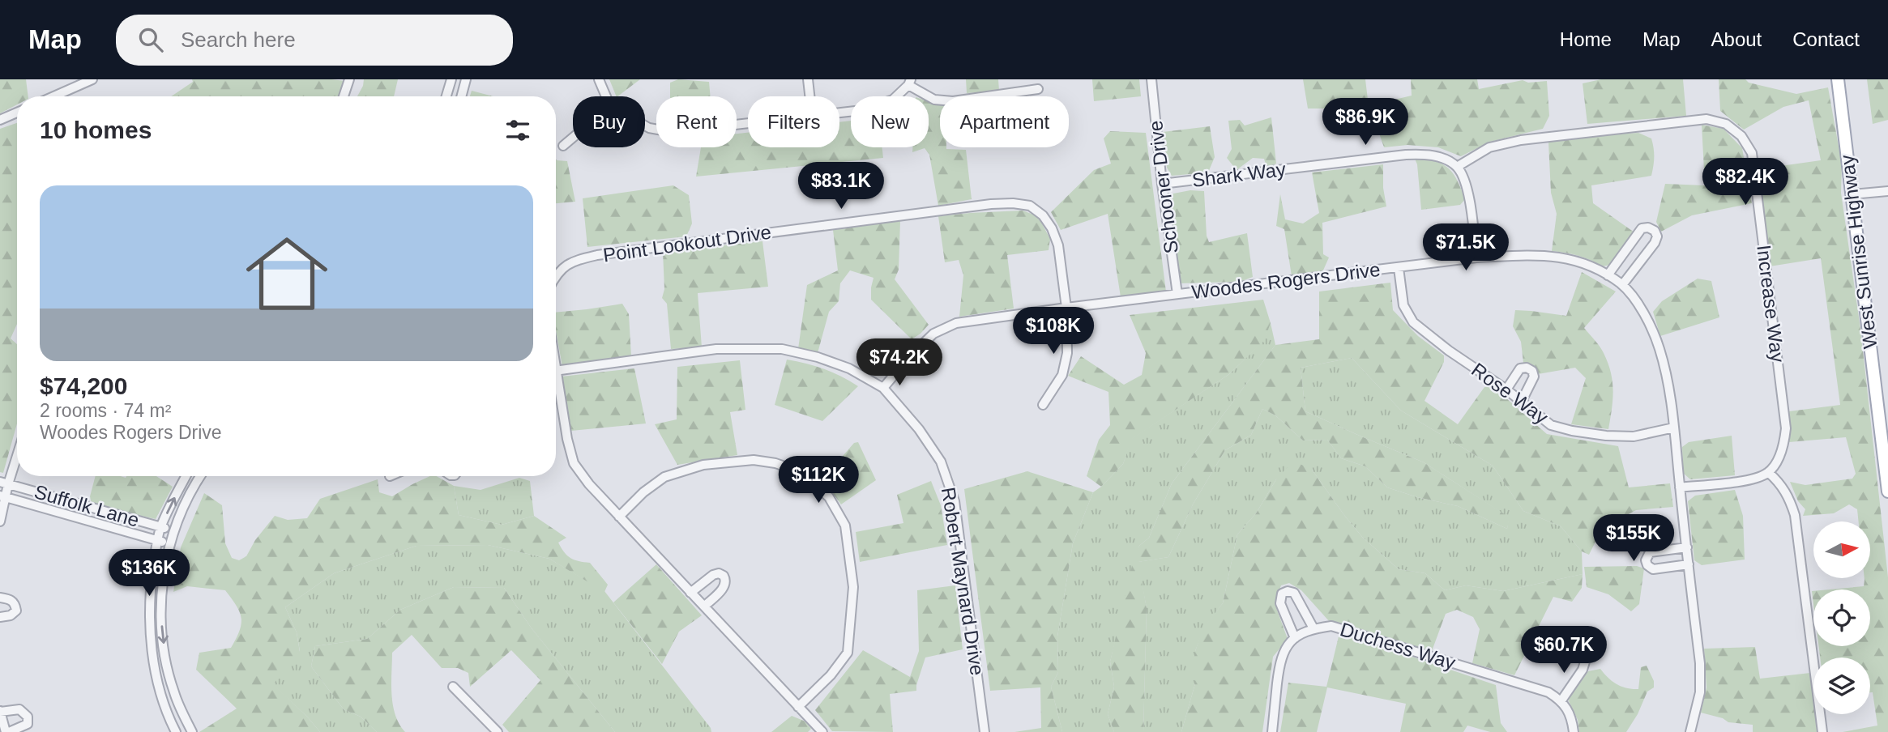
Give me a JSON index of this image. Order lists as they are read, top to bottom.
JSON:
{
  "streets": {
    "main road": ["West Sunrise Highway"],
    "street": [
      "Shark Way",
      "Schooner Drive",
      "Point Lookout Drive",
      "Woodes Rogers Drive",
      "Increase Way",
      "Rose Way",
      "Suffolk Lane",
      "Robert Maynard Drive",
      "Duchess Way"
    ]
  },
  "crossings": [
    ["Shark Way", "Schooner Drive"],
    ["Shark Way", "Increase Way"],
    ["Schooner Drive", "Woodes Rogers Drive"],
    ["Point Lookout Drive", "Woodes Rogers Drive"],
    ["Woodes Rogers Drive", "Rose Way"],
    ["Woodes Rogers Drive", "Robert Maynard Drive"]
  ],
  "north": "right",
  "page": {
    "header": "Map",
    "search": "Search here",
    "nav": [
      "Home",
      "Map",
      "About",
      "Contact"
    ],
    "chip": [
      "Buy",
      "Rent",
      "Filters",
      "New",
      "Apartment"
    ],
    "heading": "10 homes",
    "price": [
      "$86.9K",
      "$82.4K",
      "$83.1K",
      "$71.5K",
      "$108K",
      "$74.2K",
      "$112K",
      "$155K",
      "$136K",
      "$60.7K"
    ],
    "list": [
      {
        "name": "$74,200",
        "note": "2 rooms · 74 m² · Woodes Rogers Drive"
      }
    ]
  }
}
